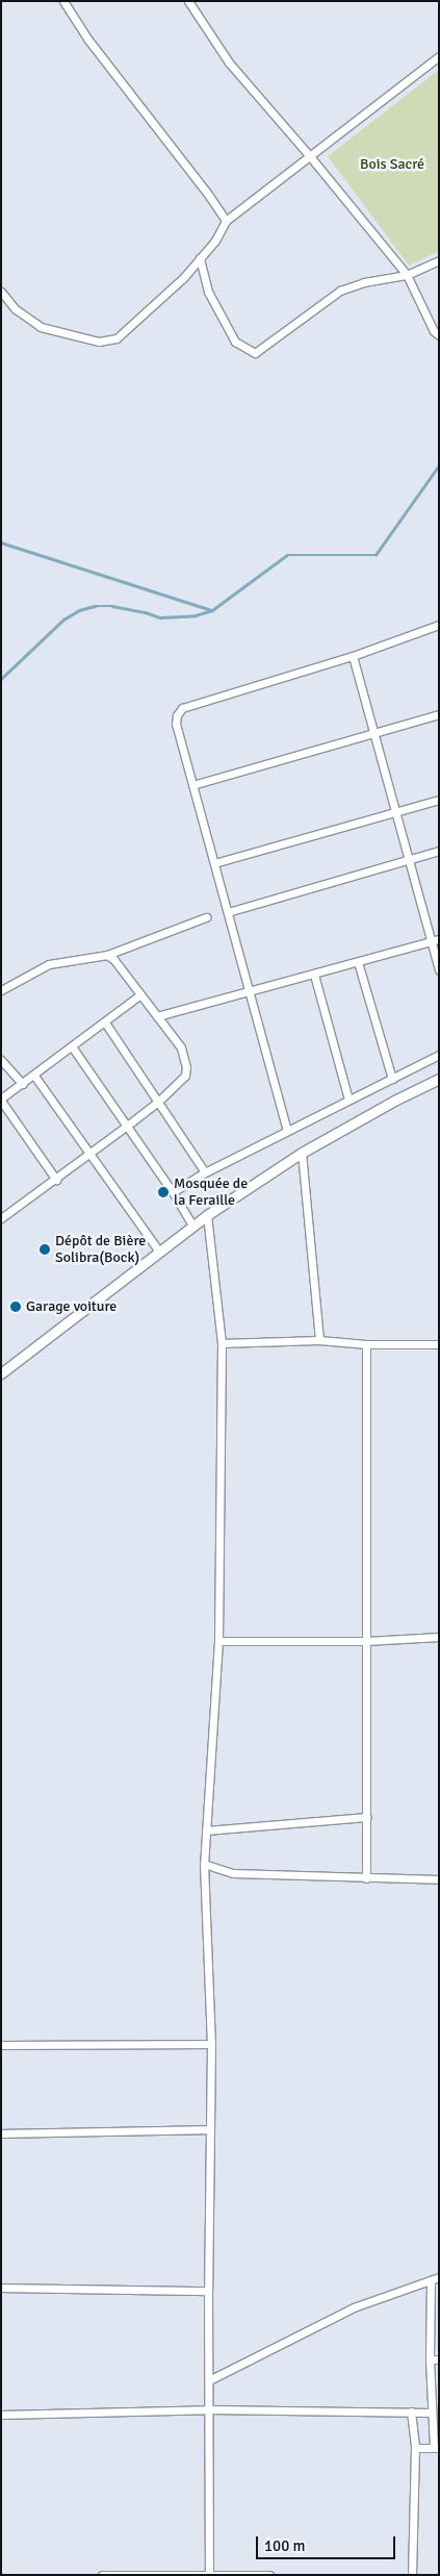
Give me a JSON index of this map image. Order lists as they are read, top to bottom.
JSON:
{
  "parks": ["Bois Sacré"],
  "places": ["Mosquée de la Feraille", "Dépôt de Bière Solibra(Bock)", "Garage voiture"],
  "scale_bar": "100 m"
}
